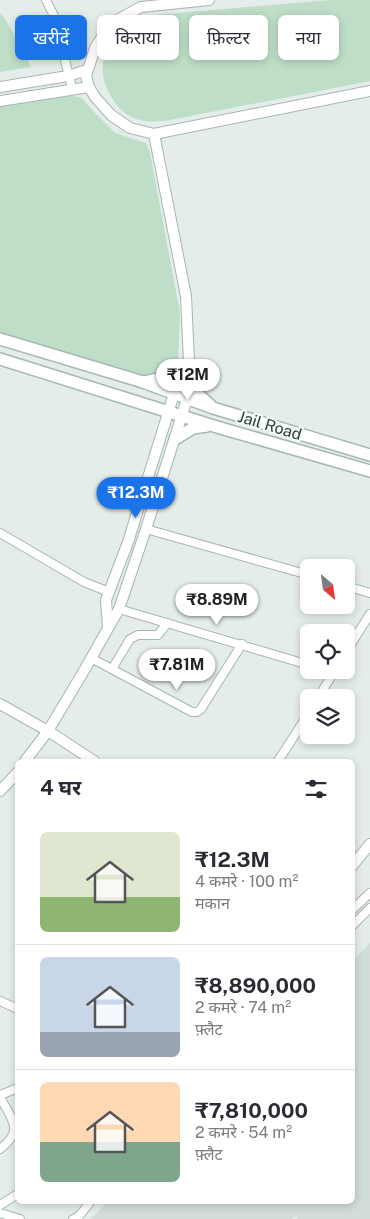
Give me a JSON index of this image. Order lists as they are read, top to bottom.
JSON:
{
  "streets": {
    "main road": ["Jail Road"]
  },
  "north": "bottom right",
  "page": {
    "chip": [
      "खरीदें",
      "किराया",
      "फ़िल्टर",
      "नया"
    ],
    "price": [
      "₹12M",
      "₹12.3M",
      "₹8.89M",
      "₹7.81M"
    ],
    "heading": "4 घर",
    "list": [
      {
        "name": "₹12.3M",
        "note": "4 कमरे · 100 m² · मकान"
      },
      {
        "name": "₹8,890,000",
        "note": "2 कमरे · 74 m² · फ़्लैट"
      },
      {
        "name": "₹7,810,000",
        "note": "2 कमरे · 54 m² · फ़्लैट"
      }
    ]
  }
}
